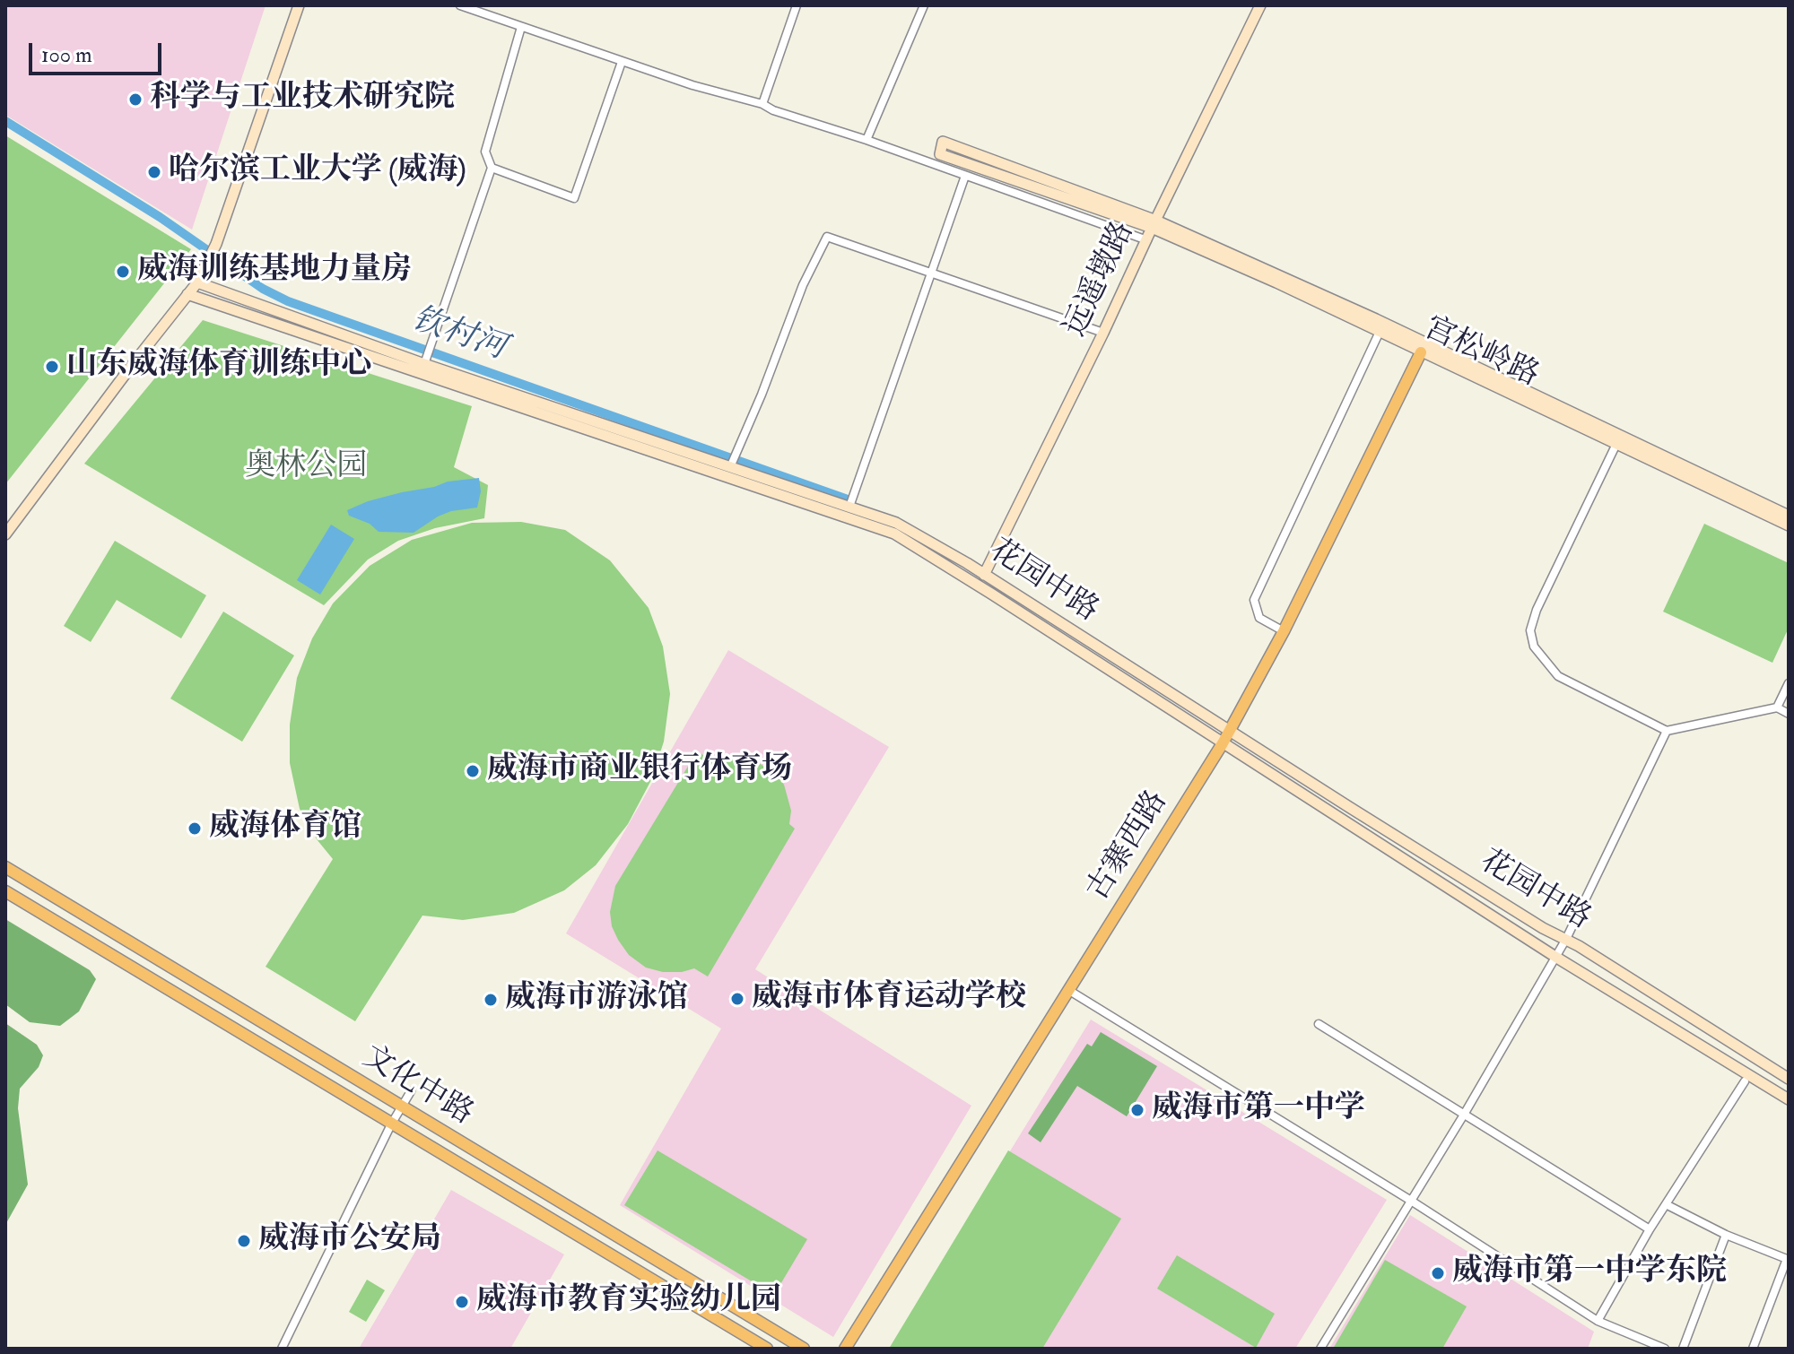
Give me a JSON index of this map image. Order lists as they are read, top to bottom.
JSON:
{
  "streets": {
    "main road": [
      "远遥墩路",
      "宫松岭路",
      "花园中路",
      "古寨西路",
      "文化中路"
    ]
  },
  "crossings": [
    ["远遥墩路", "宫松岭路"],
    ["远遥墩路", "花园中路"],
    ["宫松岭路", "古寨西路"],
    ["花园中路", "古寨西路"]
  ],
  "water": ["钦村河"],
  "parks": ["奥林公园"],
  "places": [
    "科学与工业技术研究院",
    "哈尔滨工业大学 (威海)",
    "威海训练基地力量房",
    "山东威海体育训练中心",
    "威海市商业银行体育场",
    "威海体育馆",
    "威海市体育运动学校",
    "威海市游泳馆",
    "威海市第一中学",
    "威海市公安局",
    "威海市第一中学东院",
    "威海市教育实验幼儿园"
  ],
  "scale_bar": "100 m"
}
